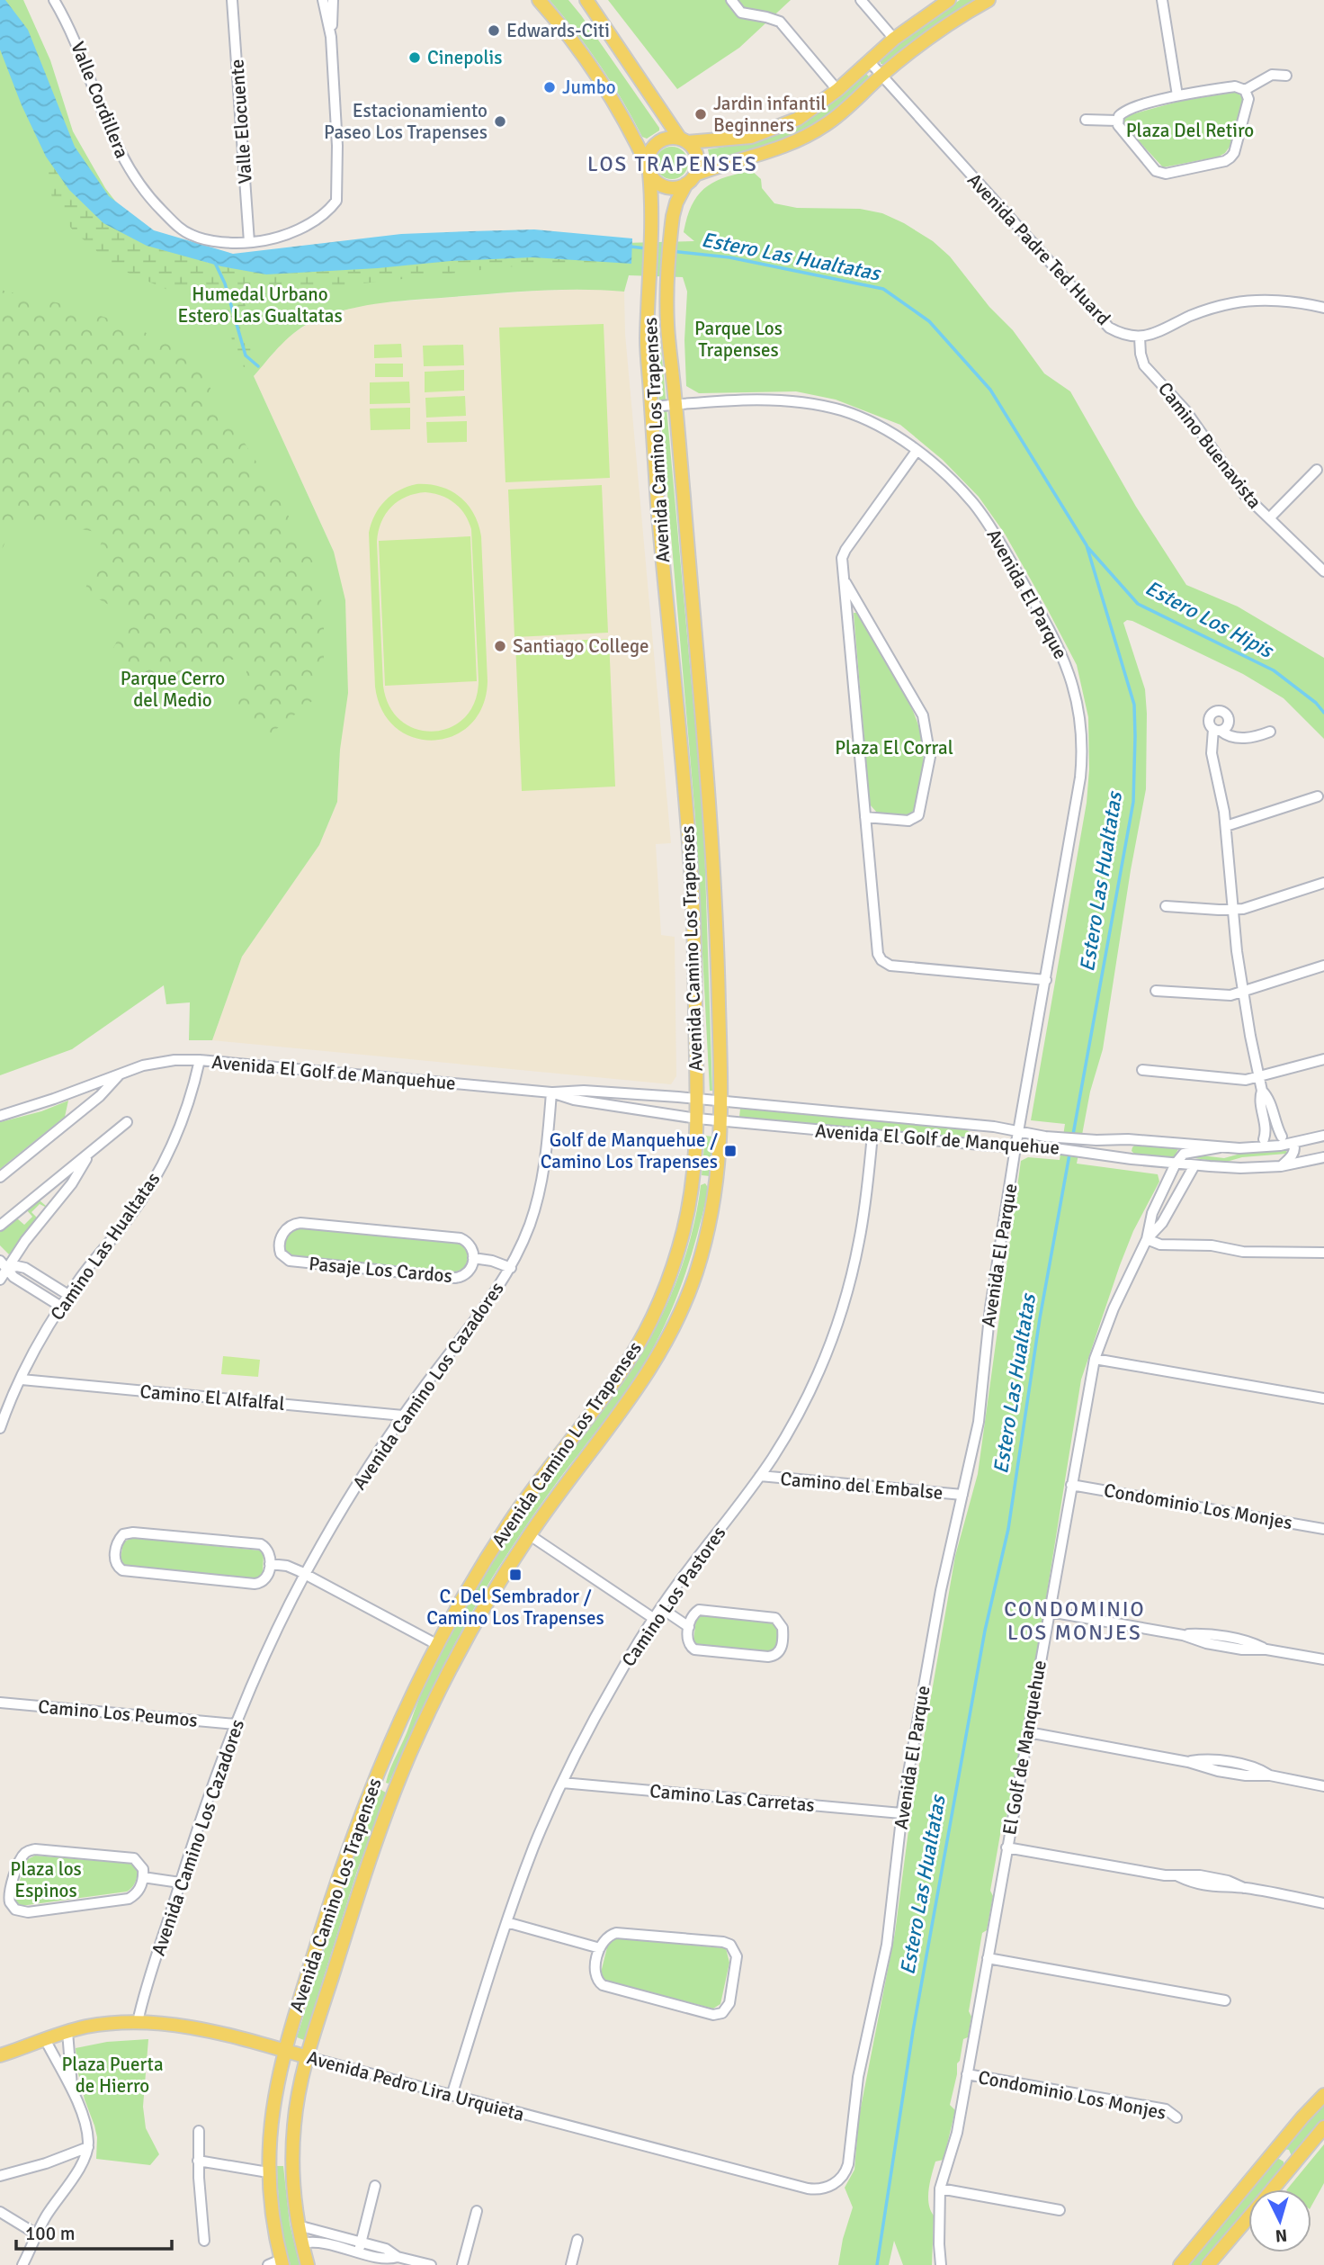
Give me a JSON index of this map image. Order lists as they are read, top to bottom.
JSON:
{
  "streets": {
    "main road": ["Avenida Camino Los Trapenses", "Avenida Pedro Lira Urquieta"],
    "street": [
      "Valle Cordillera",
      "Valle Elocuente",
      "Avenida Padre Ted Huard",
      "Camino Buenavista",
      "Avenida El Parque",
      "Avenida El Golf de Manquehue",
      "Camino Las Hualtatas",
      "Pasaje Los Cardos",
      "Avenida Camino Los Cazadores",
      "Camino El Alfalfal",
      "Camino del Embalse",
      "Condominio Los Monjes",
      "Camino Los Pastores",
      "Camino Los Peumos",
      "El Golf de Manquehue",
      "Camino Las Carretas"
    ]
  },
  "crossings": [
    ["Valle Cordillera", "Valle Elocuente"],
    ["Avenida Padre Ted Huard", "Camino Buenavista"],
    ["Avenida Camino Los Trapenses", "Avenida El Parque"],
    ["Avenida Camino Los Trapenses", "Avenida El Golf de Manquehue"],
    ["Avenida Camino Los Trapenses", "Avenida Pedro Lira Urquieta"],
    ["Avenida El Parque", "Avenida El Golf de Manquehue"],
    ["Avenida El Parque", "Camino del Embalse"],
    ["Avenida El Parque", "Camino Las Carretas"],
    ["Avenida El Parque", "Avenida Pedro Lira Urquieta"],
    ["Avenida El Golf de Manquehue", "Camino Las Hualtatas"],
    ["Avenida El Golf de Manquehue", "Avenida Camino Los Cazadores"],
    ["Avenida El Golf de Manquehue", "Camino Los Pastores"],
    ["Avenida El Golf de Manquehue", "El Golf de Manquehue"],
    ["Camino Las Hualtatas", "Camino El Alfalfal"],
    ["Pasaje Los Cardos", "Avenida Camino Los Cazadores"],
    ["Avenida Camino Los Cazadores", "Camino El Alfalfal"],
    ["Avenida Camino Los Cazadores", "Camino Los Peumos"],
    ["Avenida Camino Los Cazadores", "Avenida Pedro Lira Urquieta"],
    ["Camino del Embalse", "Camino Los Pastores"],
    ["Condominio Los Monjes", "El Golf de Manquehue"],
    ["Camino Los Pastores", "Camino Las Carretas"],
    ["Camino Los Pastores", "Avenida Pedro Lira Urquieta"]
  ],
  "districts": ["LOS TRAPENSES", "CONDOMINIO LOS MONJES"],
  "water": ["Estero Las Hualtatas", "Estero Los Hipis"],
  "parks": [
    "Plaza Del Retiro",
    "Humedal Urbano Estero Las Gualtatas",
    "Parque Los Trapenses",
    "Parque Cerro del Medio",
    "Plaza El Corral",
    "Plaza los Espinos",
    "Plaza Puerta de Hierro"
  ],
  "places": {
    "other": [
      "Edwards-Citi",
      "Cinepolis",
      "Jumbo",
      "Jardin infantil Beginners",
      "Estacionamiento Paseo Los Trapenses",
      "Santiago College"
    ],
    "transit": ["Golf de Manquehue / Camino Los Trapenses", "C. Del Sembrador / Camino Los Trapenses"]
  },
  "scale_bar": "100 m",
  "north": "bottom"
}
